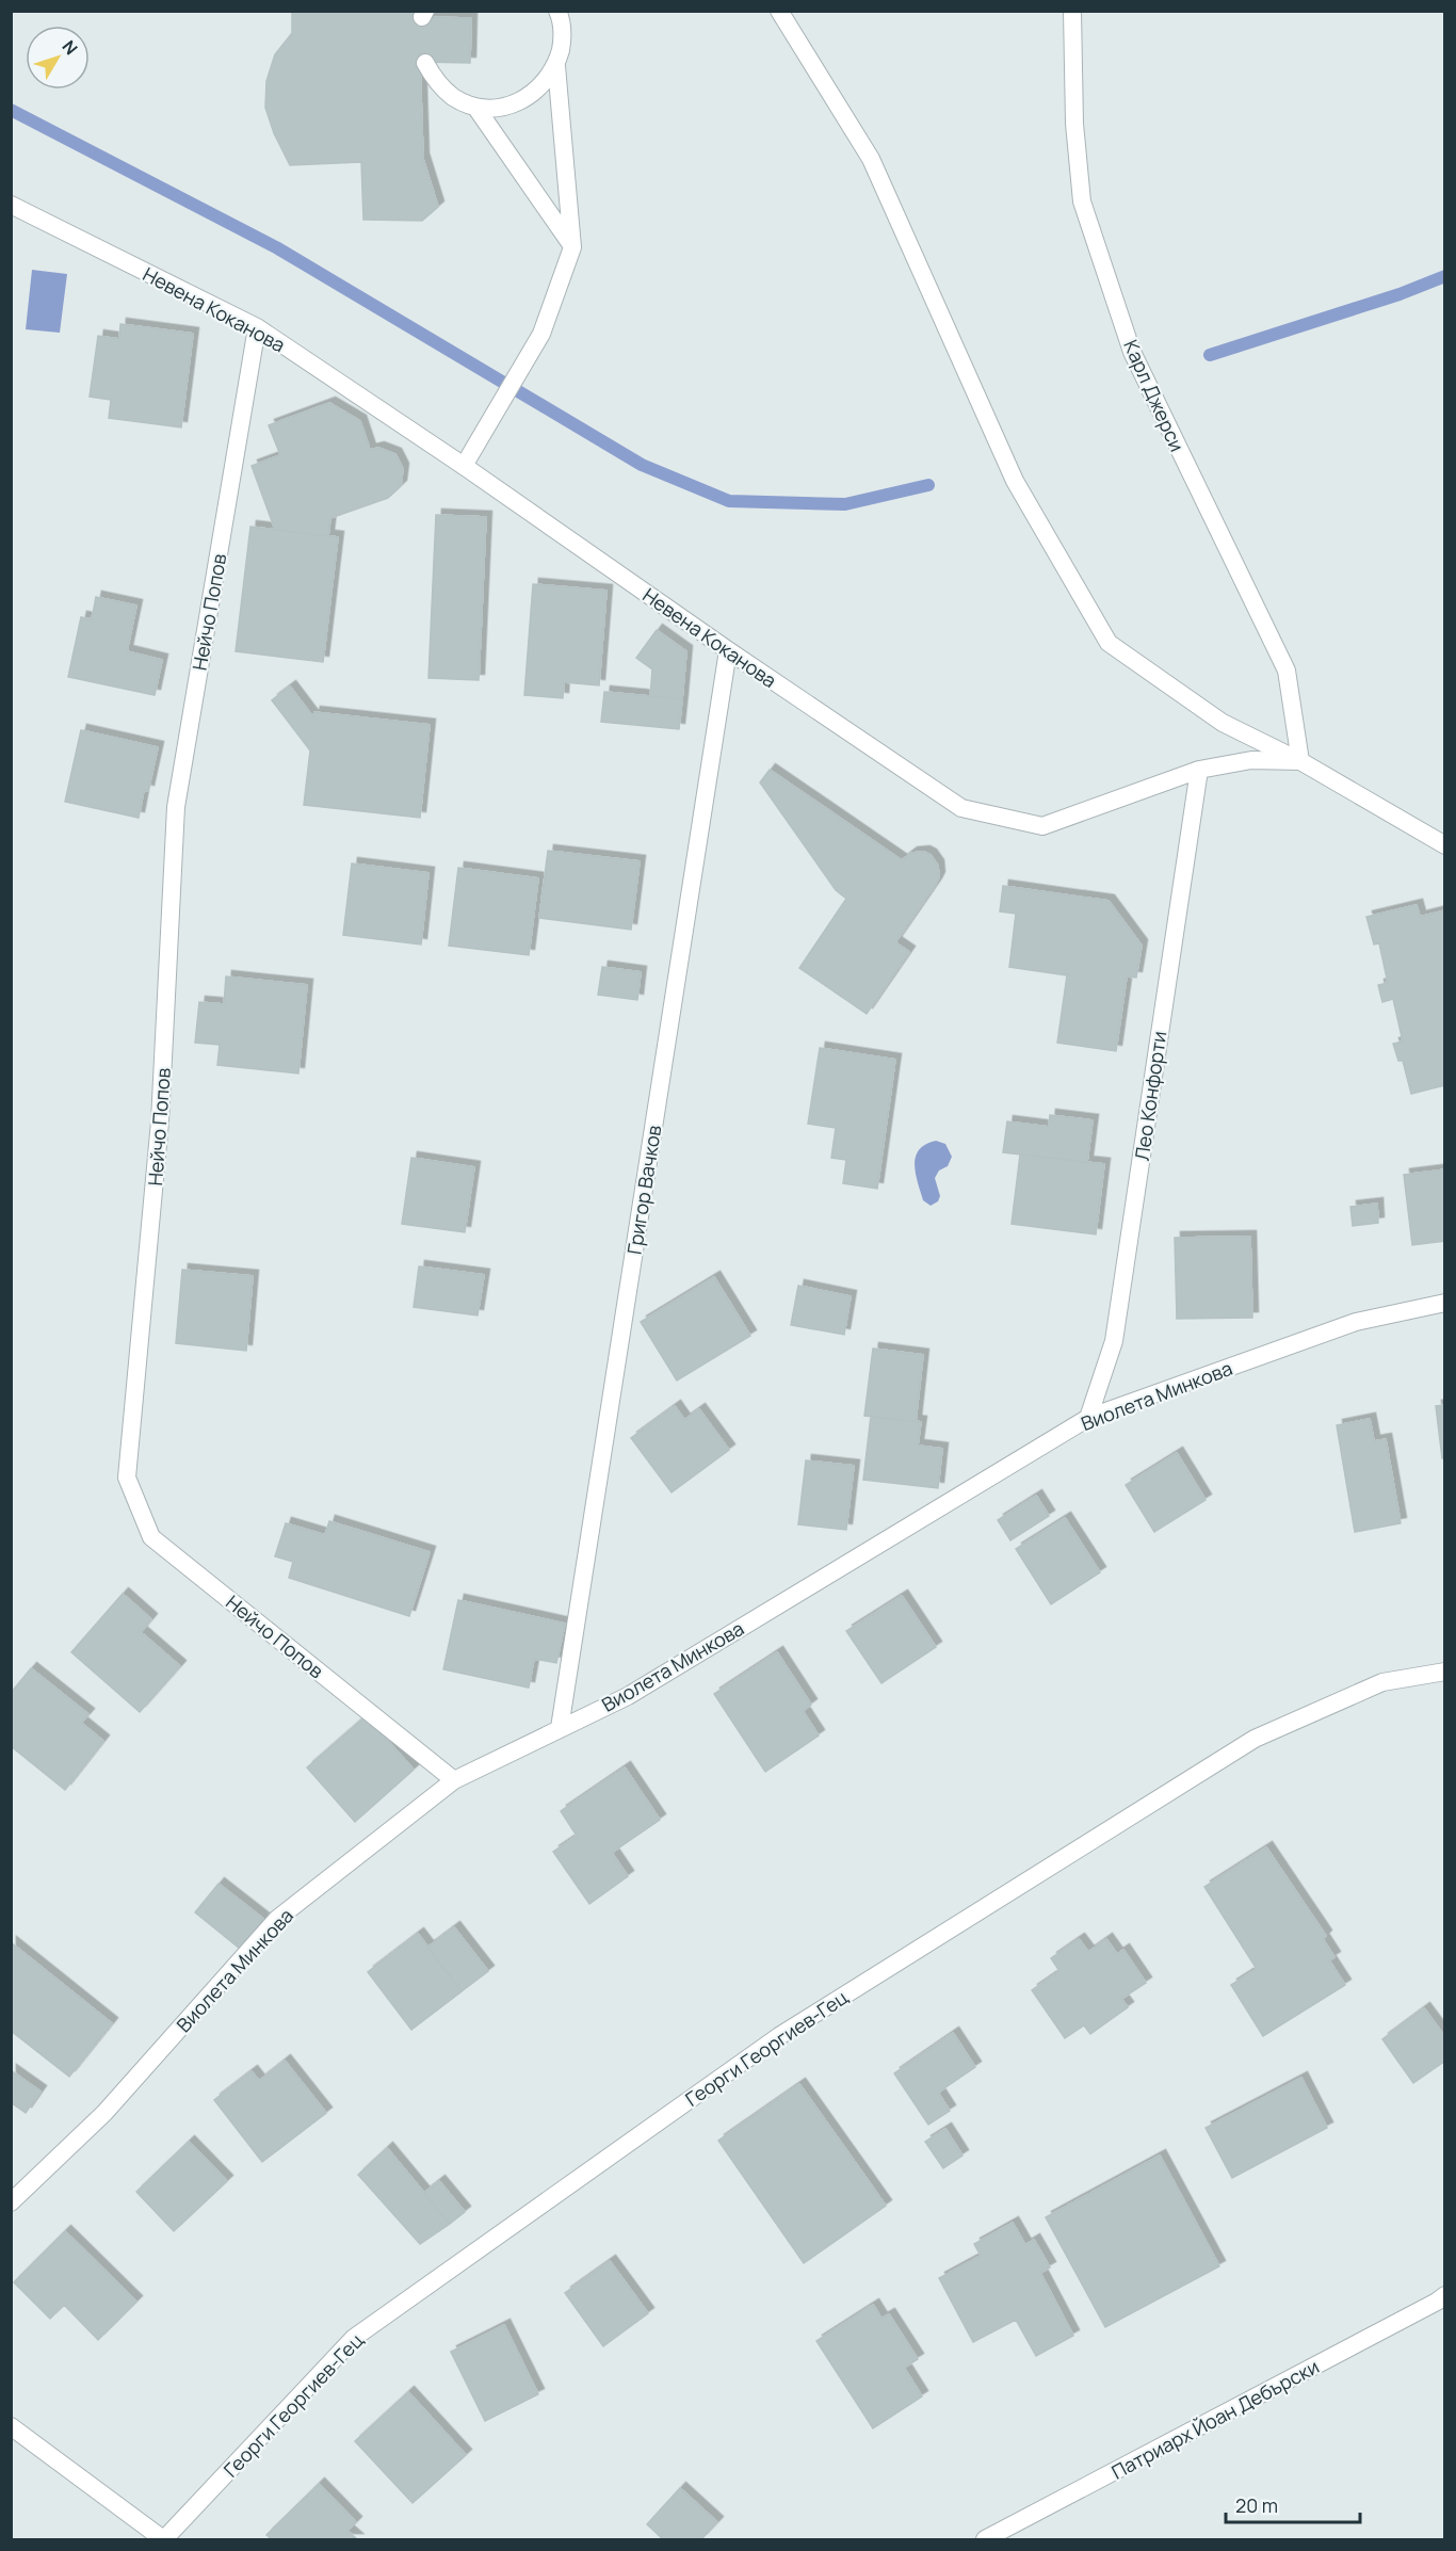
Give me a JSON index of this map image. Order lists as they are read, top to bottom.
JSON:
{
  "streets": {
    "street": [
      "Невена Коканова",
      "Карл Джерси",
      "Нейчо Попов",
      "Лео Конфорти",
      "Григор Вачков",
      "Виолета Минкова",
      "Георги Георгиев-Гец",
      "Патриарх Йоан Дебърски"
    ]
  },
  "crossings": [
    ["Невена Коканова", "Карл Джерси"],
    ["Невена Коканова", "Нейчо Попов"],
    ["Невена Коканова", "Лео Конфорти"],
    ["Невена Коканова", "Григор Вачков"],
    ["Нейчо Попов", "Виолета Минкова"],
    ["Лео Конфорти", "Виолета Минкова"],
    ["Григор Вачков", "Виолета Минкова"]
  ],
  "scale_bar": "20 m",
  "north": "top right"
}
